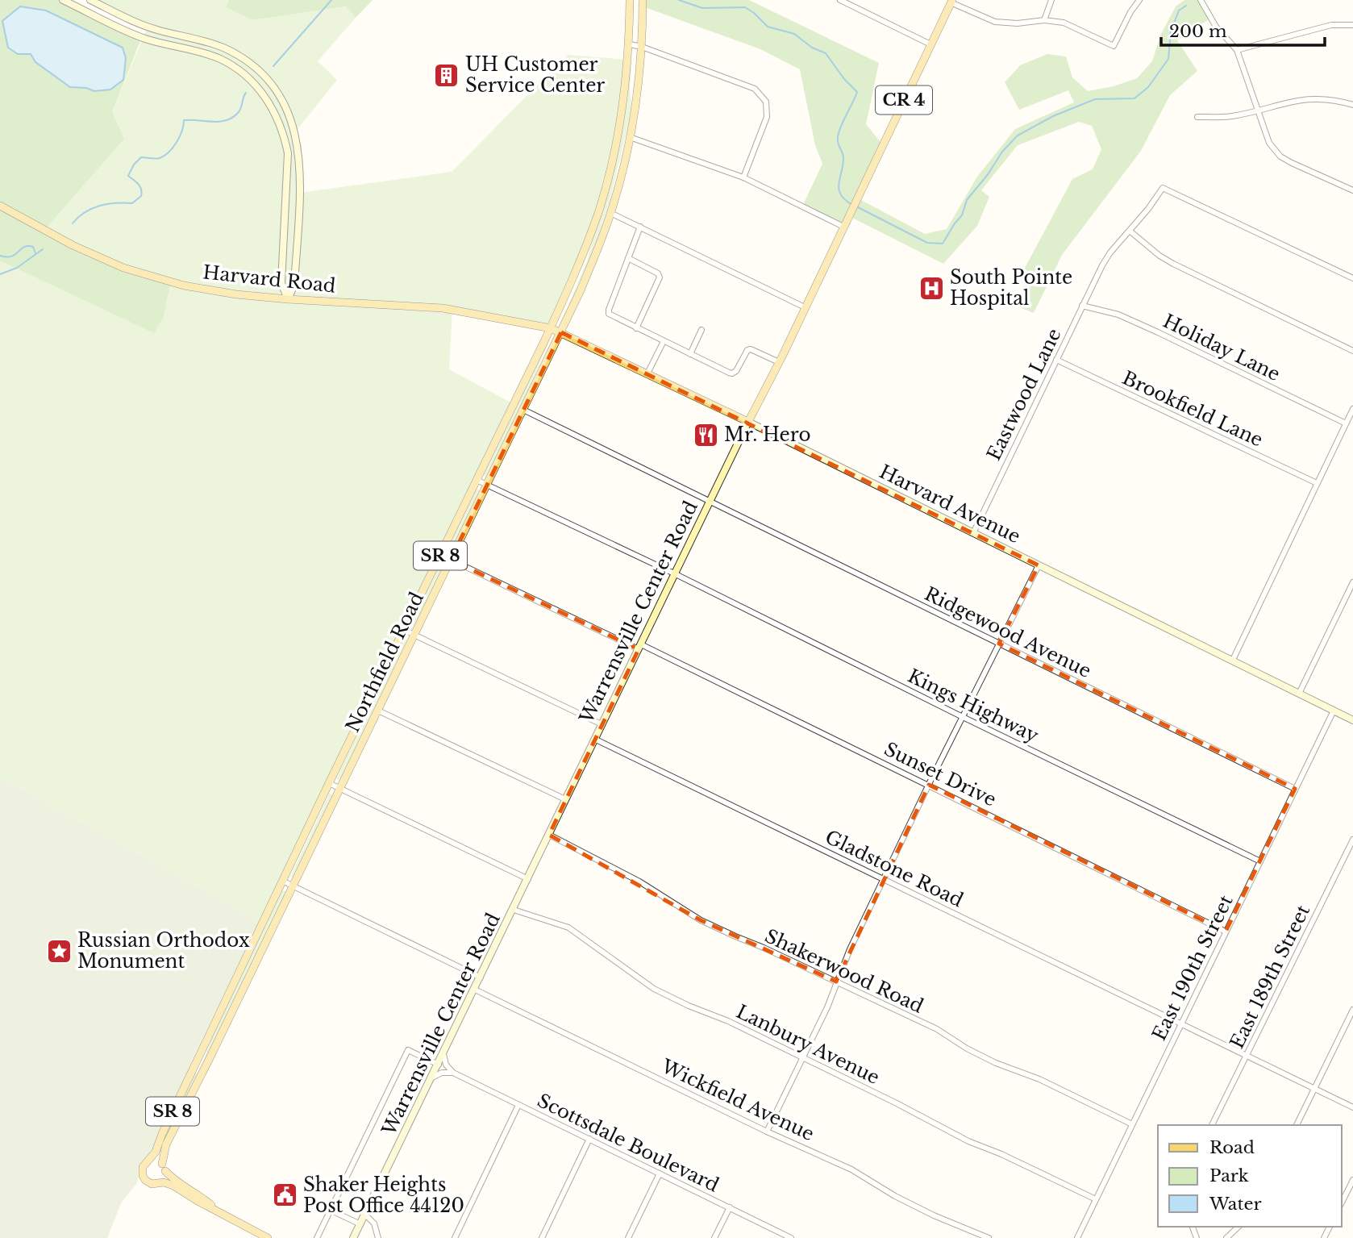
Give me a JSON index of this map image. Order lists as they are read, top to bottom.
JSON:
{
  "streets": {
    "main road": [
      "CR 4",
      "Harvard Road",
      "Harvard Avenue",
      "SR 8",
      "Warrensville Center Road",
      "Northfield Road"
    ],
    "street": [
      "Holiday Lane",
      "Eastwood Lane",
      "Brookfield Lane",
      "Ridgewood Avenue",
      "Kings Highway",
      "Sunset Drive",
      "Gladstone Road",
      "East 190th Street",
      "Shakerwood Road",
      "East 189th Street",
      "Lanbury Avenue",
      "Wickfield Avenue",
      "Scottsdale Boulevard"
    ]
  },
  "crossings": [
    ["Harvard Road", "Harvard Avenue"],
    ["Harvard Road", "Northfield Road"],
    ["Holiday Lane", "Eastwood Lane"],
    ["Eastwood Lane", "Brookfield Lane"],
    ["Eastwood Lane", "Harvard Avenue"],
    ["Harvard Avenue", "Warrensville Center Road"],
    ["Harvard Avenue", "Northfield Road"],
    ["Harvard Avenue", "East 190th Street"],
    ["SR 8", "Northfield Road"],
    ["Warrensville Center Road", "Ridgewood Avenue"],
    ["Warrensville Center Road", "Kings Highway"],
    ["Warrensville Center Road", "Sunset Drive"],
    ["Warrensville Center Road", "Gladstone Road"],
    ["Warrensville Center Road", "Shakerwood Road"],
    ["Warrensville Center Road", "Lanbury Avenue"],
    ["Warrensville Center Road", "Wickfield Avenue"],
    ["Ridgewood Avenue", "Northfield Road"],
    ["Ridgewood Avenue", "East 190th Street"],
    ["Northfield Road", "Kings Highway"],
    ["Northfield Road", "Sunset Drive"],
    ["Kings Highway", "East 190th Street"],
    ["Sunset Drive", "East 190th Street"],
    ["Gladstone Road", "East 190th Street"],
    ["Gladstone Road", "East 189th Street"],
    ["East 190th Street", "Shakerwood Road"],
    ["East 190th Street", "Lanbury Avenue"]
  ],
  "places": {
    "building": ["UH Customer Service Center"],
    "hospital": ["South Pointe Hospital"],
    "restaurant": ["Mr. Hero"],
    "place": ["Russian Orthodox Monument"],
    "public building": ["Shaker Heights Post Office 44120"]
  },
  "legend": ["Road", "Park", "Water"],
  "scale_bar": "200 m"
}
